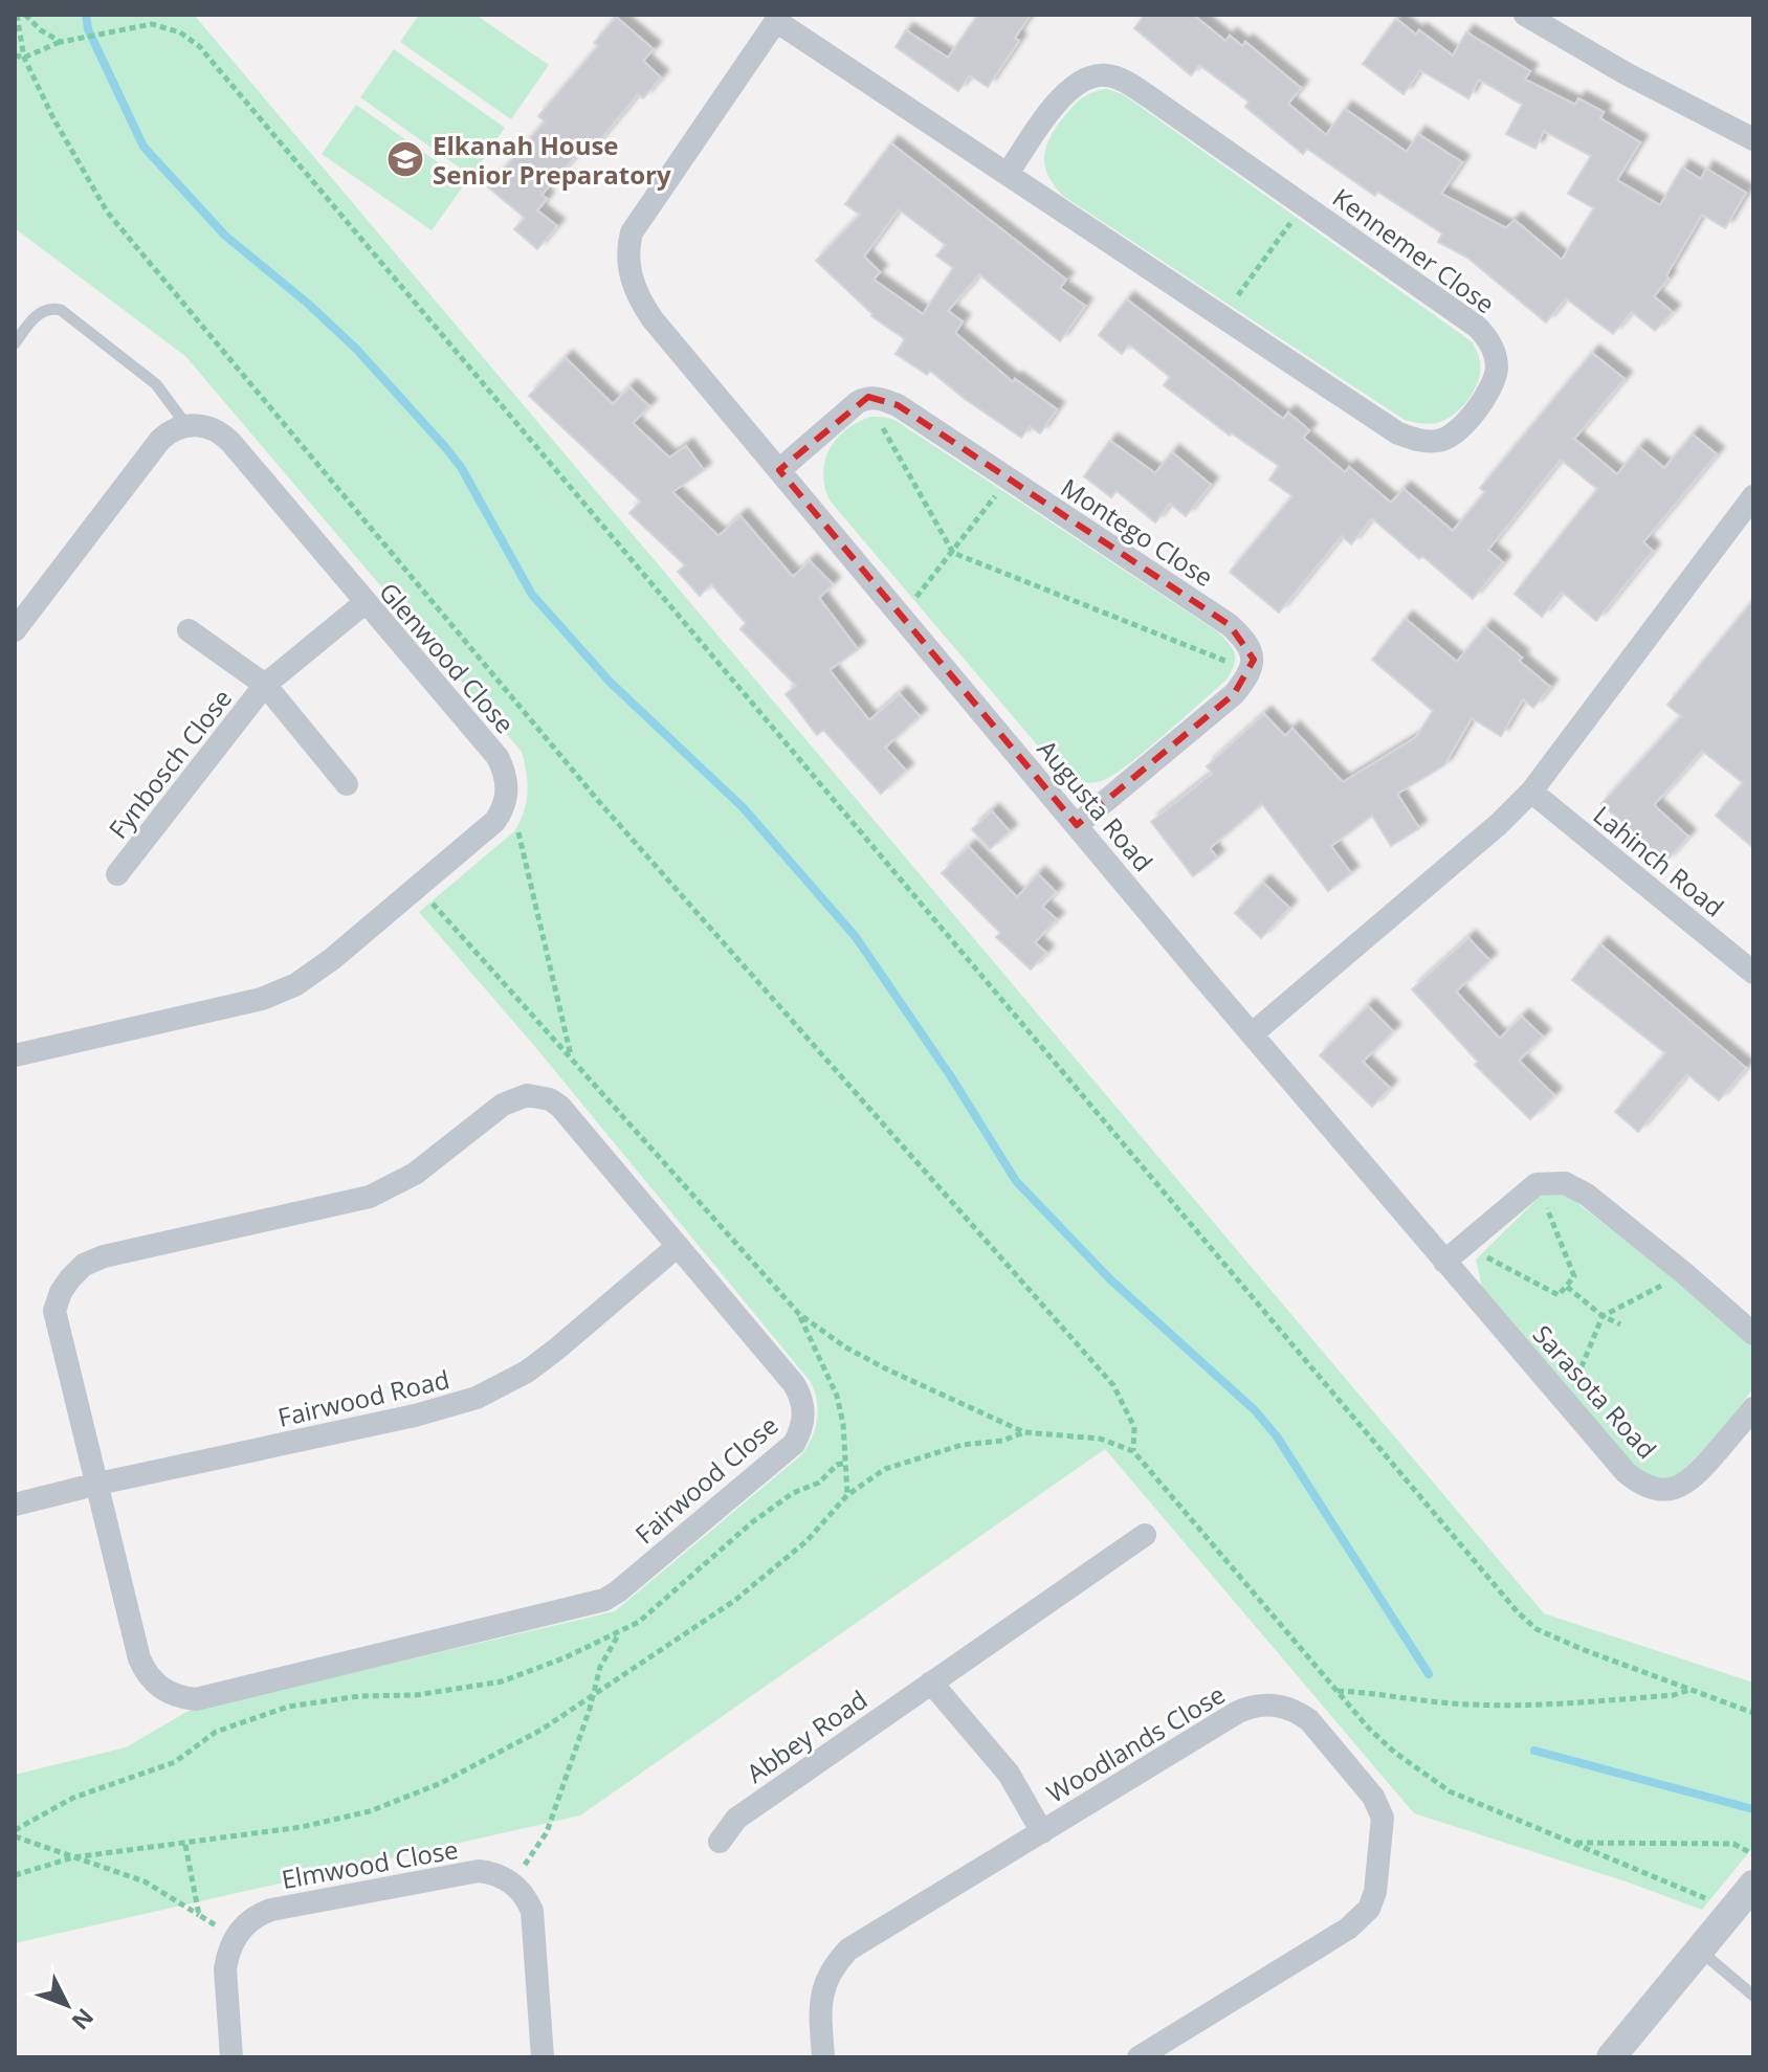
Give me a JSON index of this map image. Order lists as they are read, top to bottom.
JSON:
{
  "streets": {
    "street": [
      "Kennemer Close",
      "Montego Close",
      "Glenwood Close",
      "Fynbosch Close",
      "Augusta Road",
      "Lahinch Road",
      "Sarasota Road",
      "Fairwood Road",
      "Fairwood Close",
      "Abbey Road",
      "Woodlands Close",
      "Elmwood Close"
    ]
  },
  "crossings": [
    ["Kennemer Close", "Augusta Road"],
    ["Glenwood Close", "Fynbosch Close"],
    ["Augusta Road", "Sarasota Road"],
    ["Fairwood Road", "Fairwood Close"]
  ],
  "places": {
    "school or university": ["Elkanah House Senior Preparatory"]
  },
  "north": "bottom right"
}
